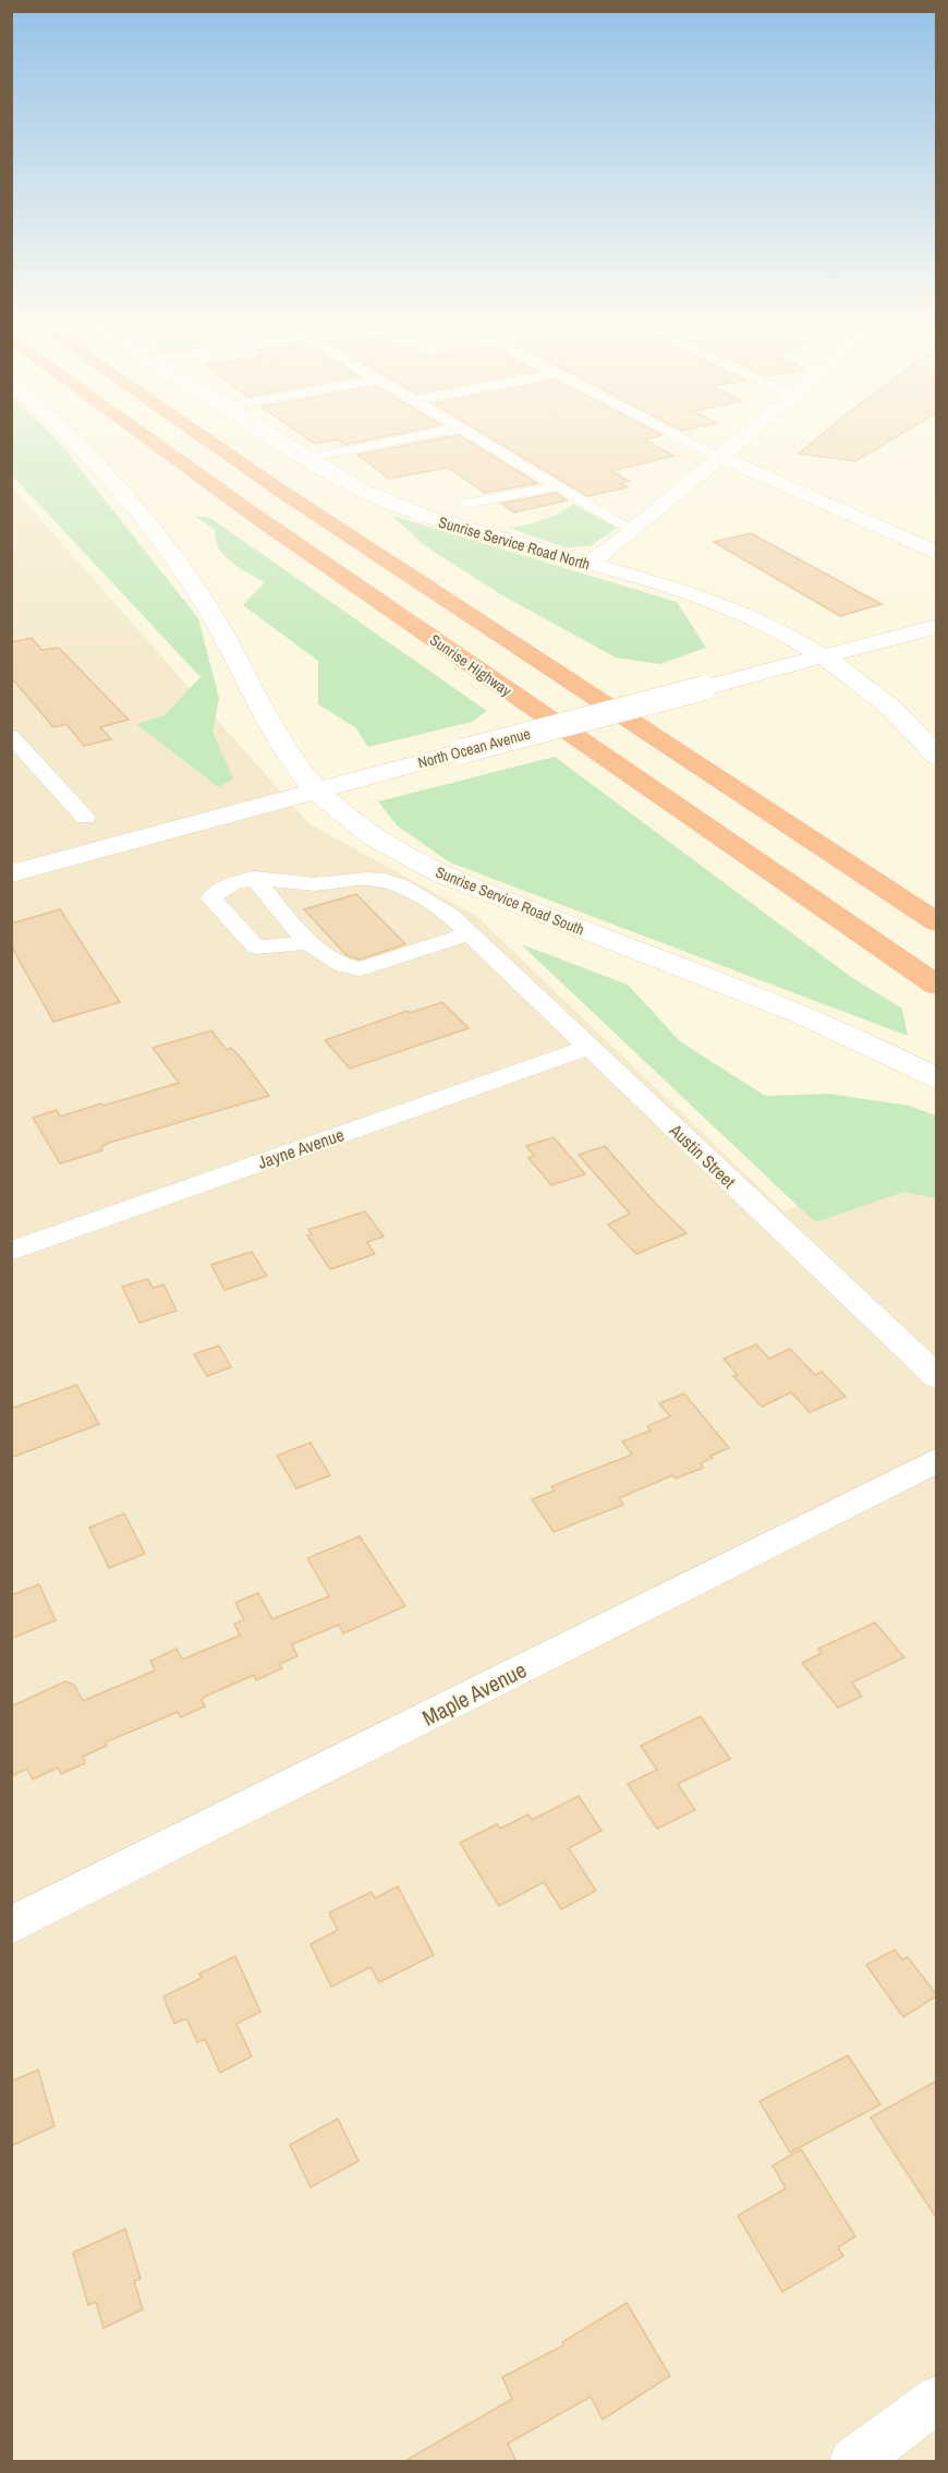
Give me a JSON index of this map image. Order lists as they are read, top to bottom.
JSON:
{
  "streets": {
    "highway": ["Sunrise Highway"],
    "main road": ["Sunrise Service Road North", "North Ocean Avenue", "Sunrise Service Road South"],
    "street": ["Jayne Avenue", "Austin Street", "Maple Avenue"]
  },
  "crossings": [
    ["Sunrise Service Road North", "North Ocean Avenue"],
    ["North Ocean Avenue", "Sunrise Service Road South"],
    ["Jayne Avenue", "Austin Street"]
  ]
}
